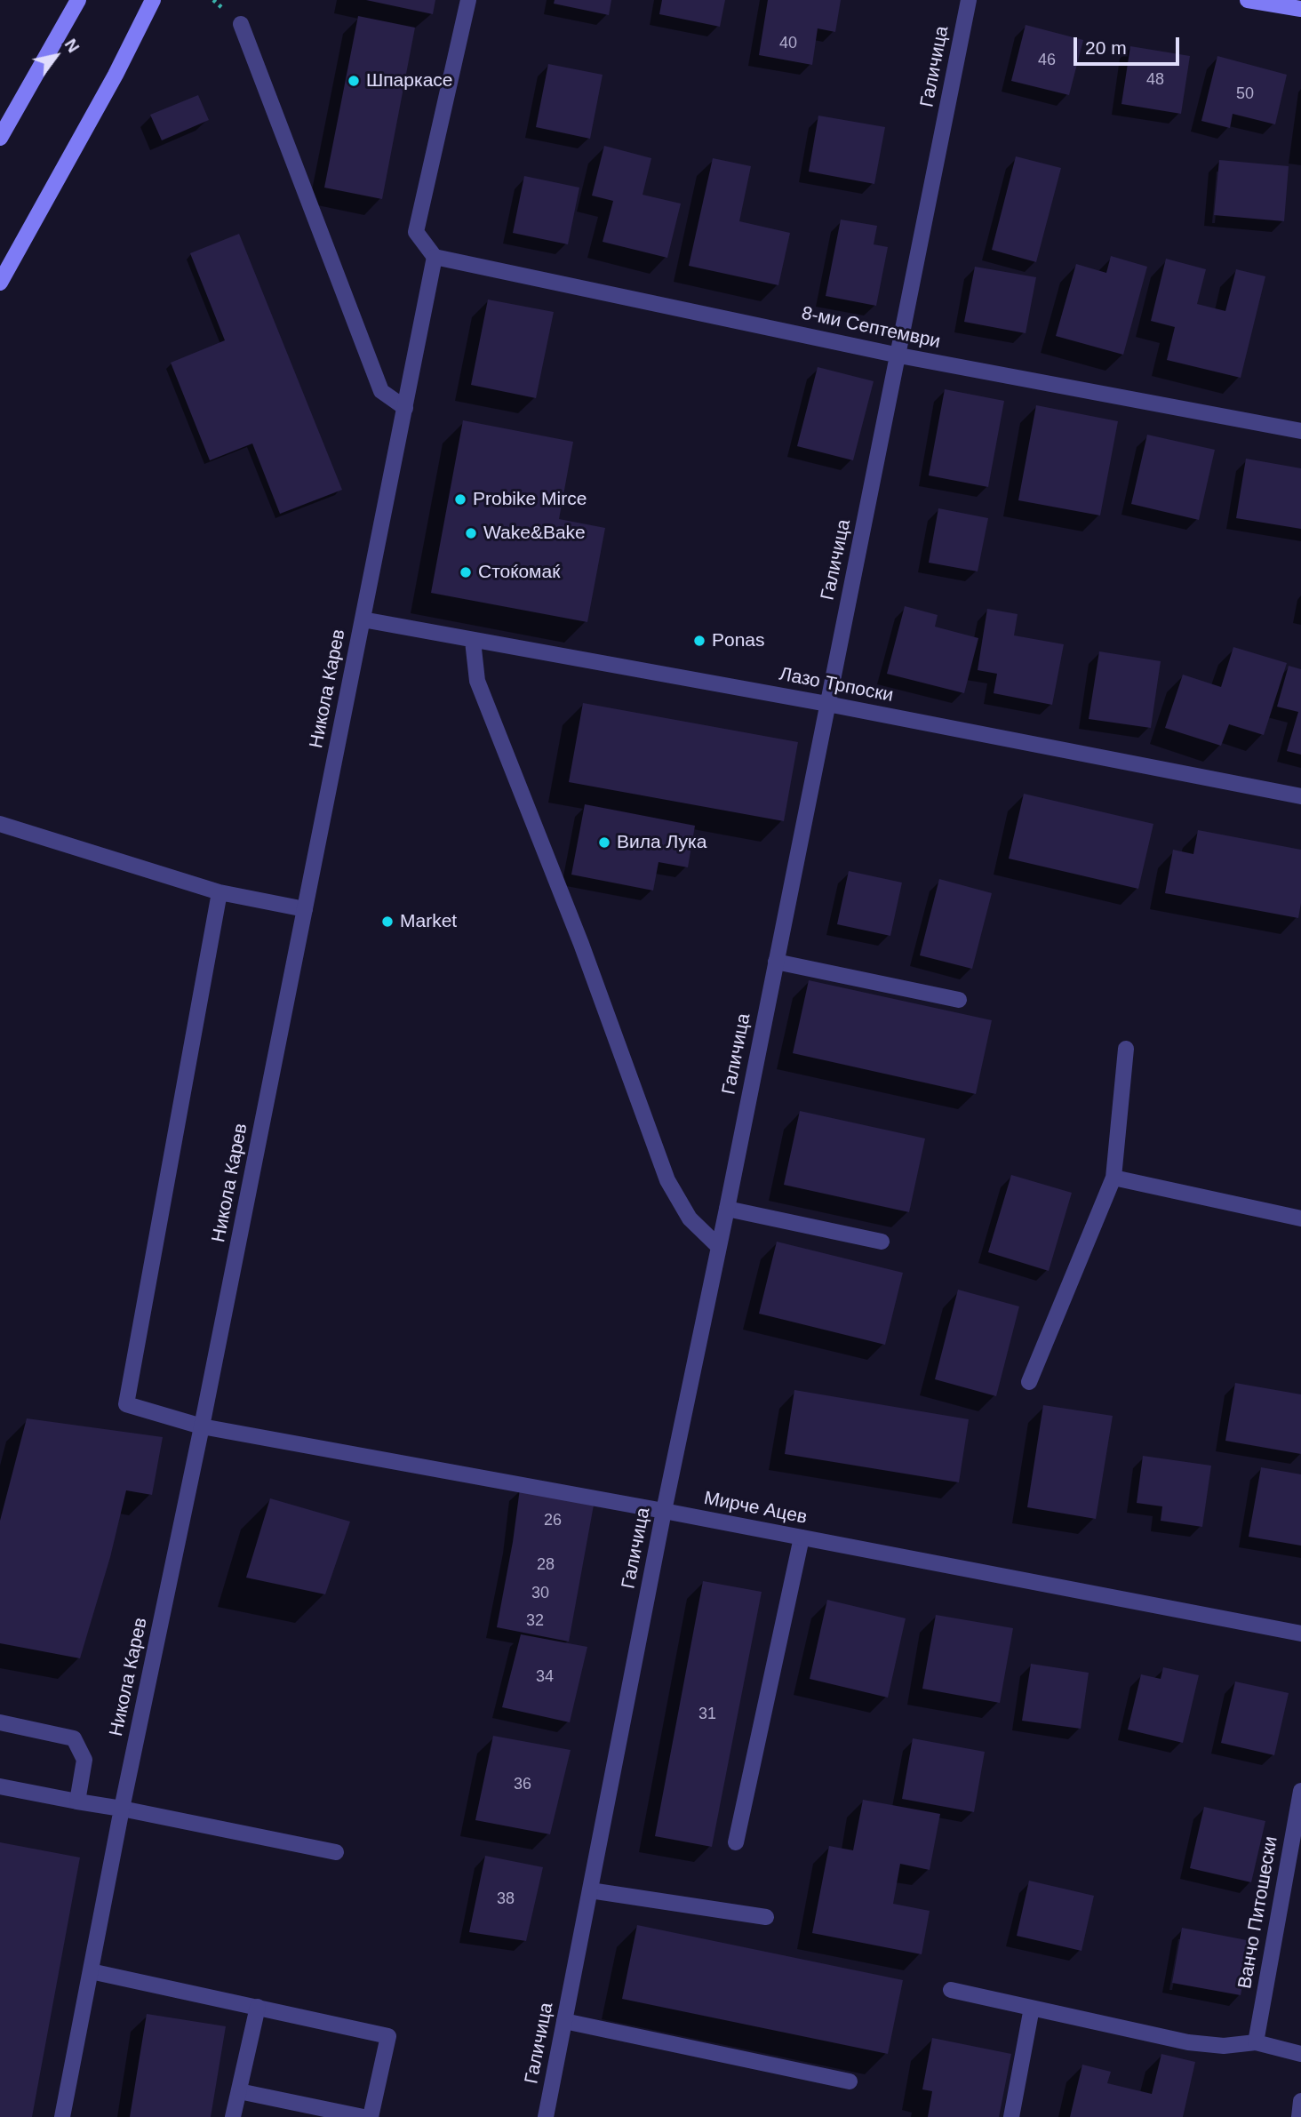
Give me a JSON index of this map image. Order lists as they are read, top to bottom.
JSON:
{
  "streets": {
    "street": [
      "Галичица",
      "8-ми Септември",
      "Лазо Трпоски",
      "Никола Карев",
      "Мирче Ацев",
      "Ванчо Питошески"
    ]
  },
  "crossings": [
    ["Галичица", "8-ми Септември"],
    ["Галичица", "Лазо Трпоски"],
    ["Галичица", "Мирче Ацев"],
    ["8-ми Септември", "Никола Карев"],
    ["Лазо Трпоски", "Никола Карев"],
    ["Никола Карев", "Мирче Ацев"]
  ],
  "places": [
    "Шпаркасе",
    "Probike Mirce",
    "Wake&Bake",
    "Стоќомаќ",
    "Ponas",
    "Вила Лука",
    "Market"
  ],
  "house_numbers": [
    "40",
    "46",
    "48",
    "50",
    "26",
    "28",
    "30",
    "32",
    "34",
    "31",
    "36",
    "38"
  ],
  "scale_bar": "20 m",
  "north": "top right"
}
